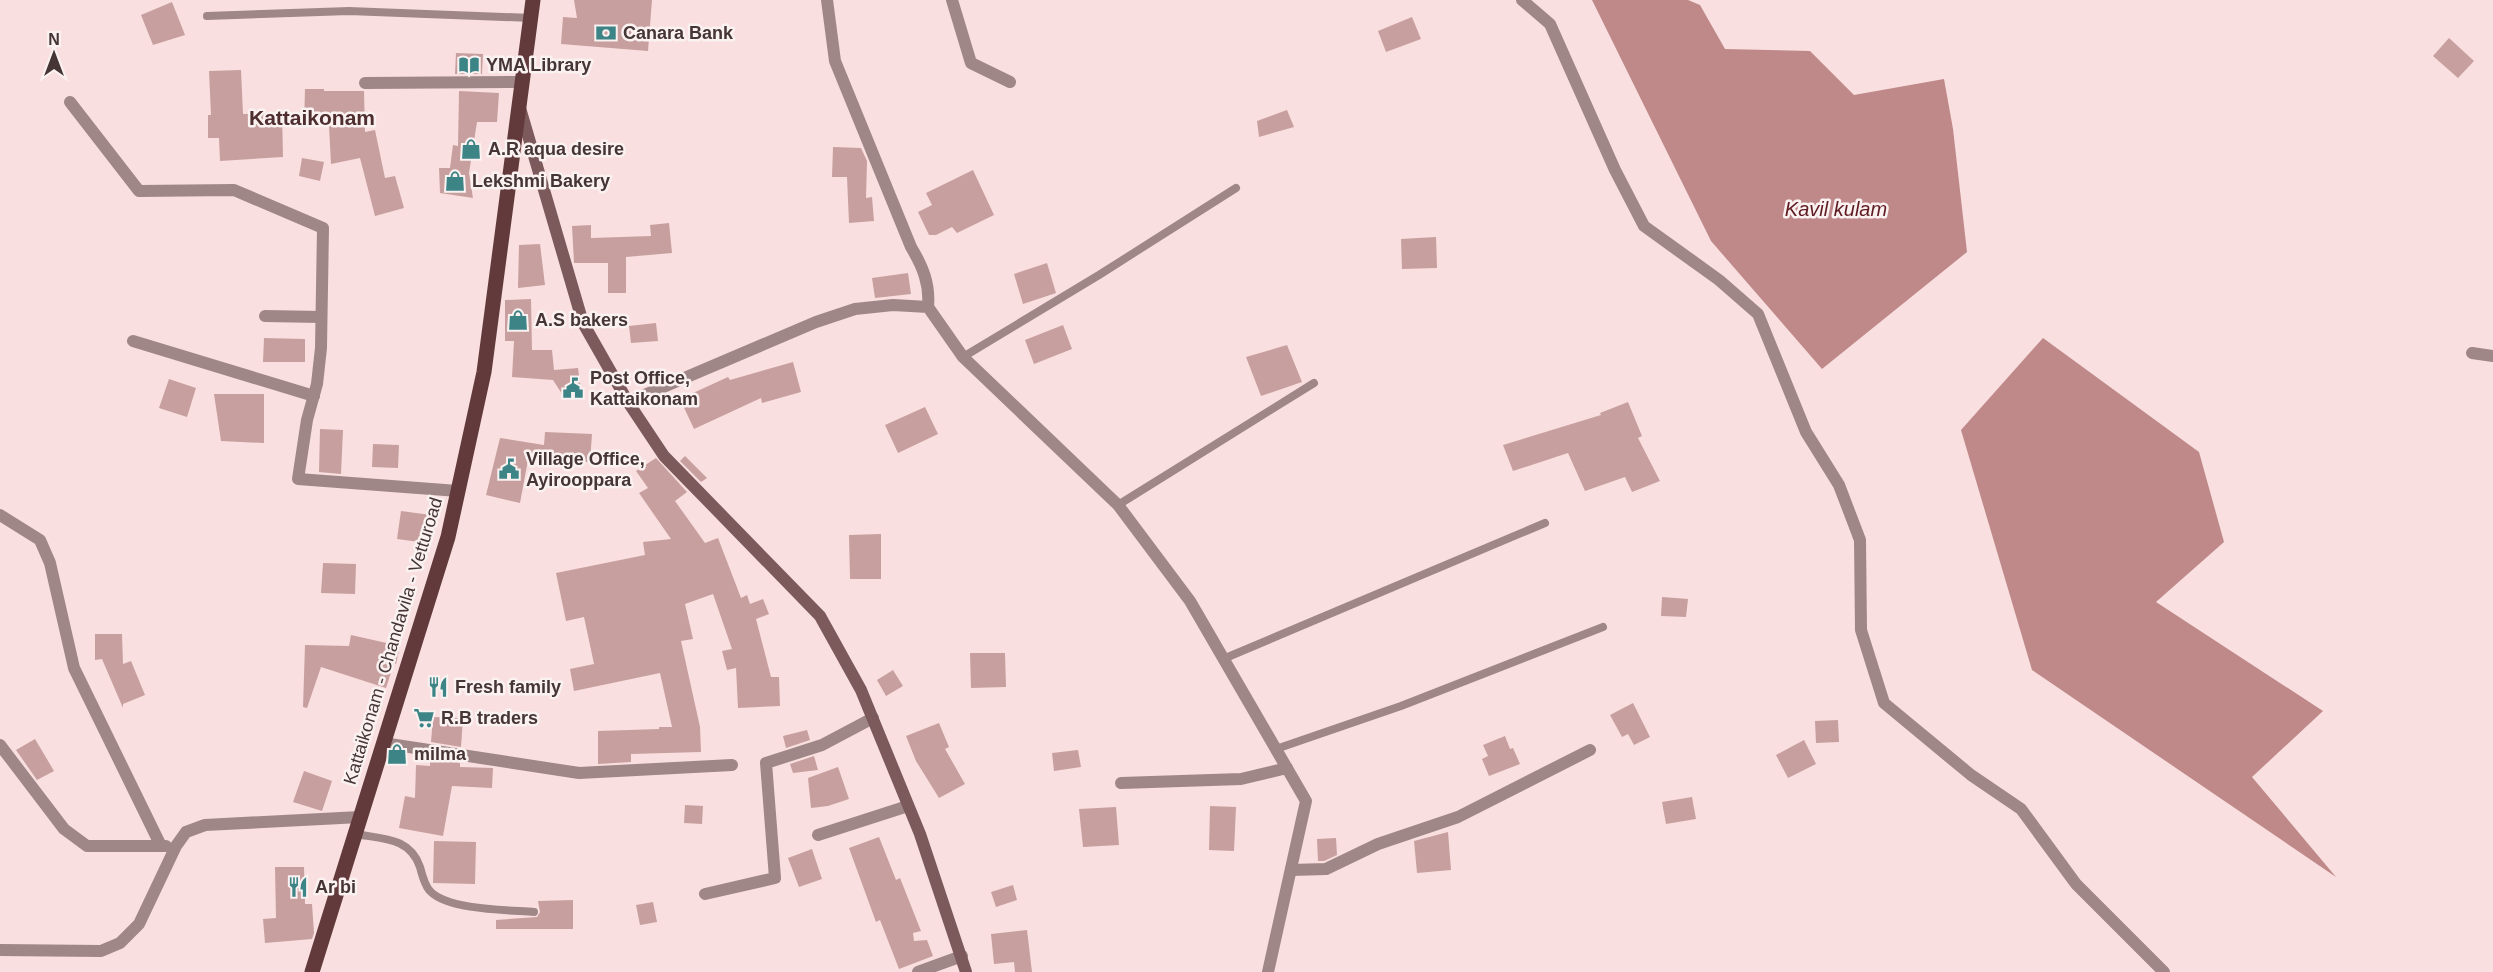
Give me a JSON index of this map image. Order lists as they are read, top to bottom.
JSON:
{
  "streets": {
    "main road": ["Kattaikonam - Chandavila - Vetturoad"]
  },
  "districts": ["Kattaikonam"],
  "water": ["Kavil kulam"],
  "places": {
    "bank": ["Canara Bank"],
    "library": ["YMA Library"],
    "shop": [
      "A.R aqua desire",
      "Lekshmi Bakery",
      "A.S bakers",
      "milma"
    ],
    "public building": ["Post Office, Kattaikonam", "Village Office, Ayirooppara"],
    "restaurant": ["Fresh family", "Ar bi"],
    "supermarket": ["R.B traders"]
  },
  "north": "top"
}
